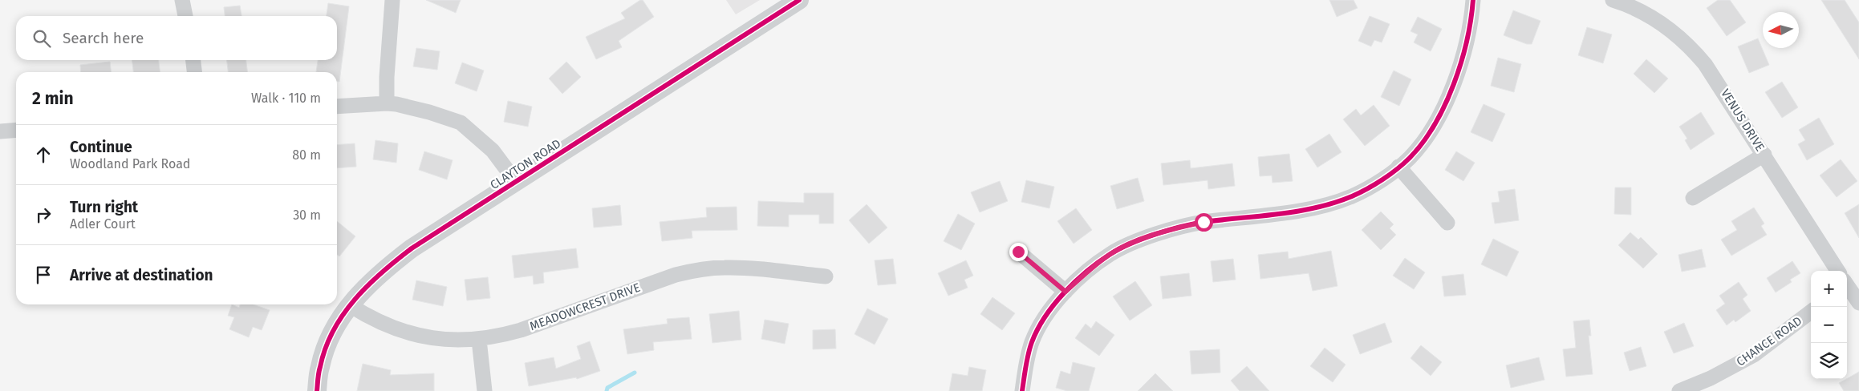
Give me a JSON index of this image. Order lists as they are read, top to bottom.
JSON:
{
  "streets": {
    "street": [
      "VENUS DRIVE",
      "CLAYTON ROAD",
      "MEADOWCREST DRIVE",
      "CHANCE ROAD"
    ]
  },
  "crossings": [
    ["CLAYTON ROAD", "MEADOWCREST DRIVE"]
  ],
  "north": "left",
  "page": {
    "search": "Search here",
    "heading": ["2 min", "Walk · 110 m"],
    "list": [
      ["Continue", "Woodland Park Road", "80 m"],
      ["Turn right", "Adler Court", "30 m"],
      "Arrive at destination"
    ],
    "map_buttons": ["+", "−"]
  }
}
